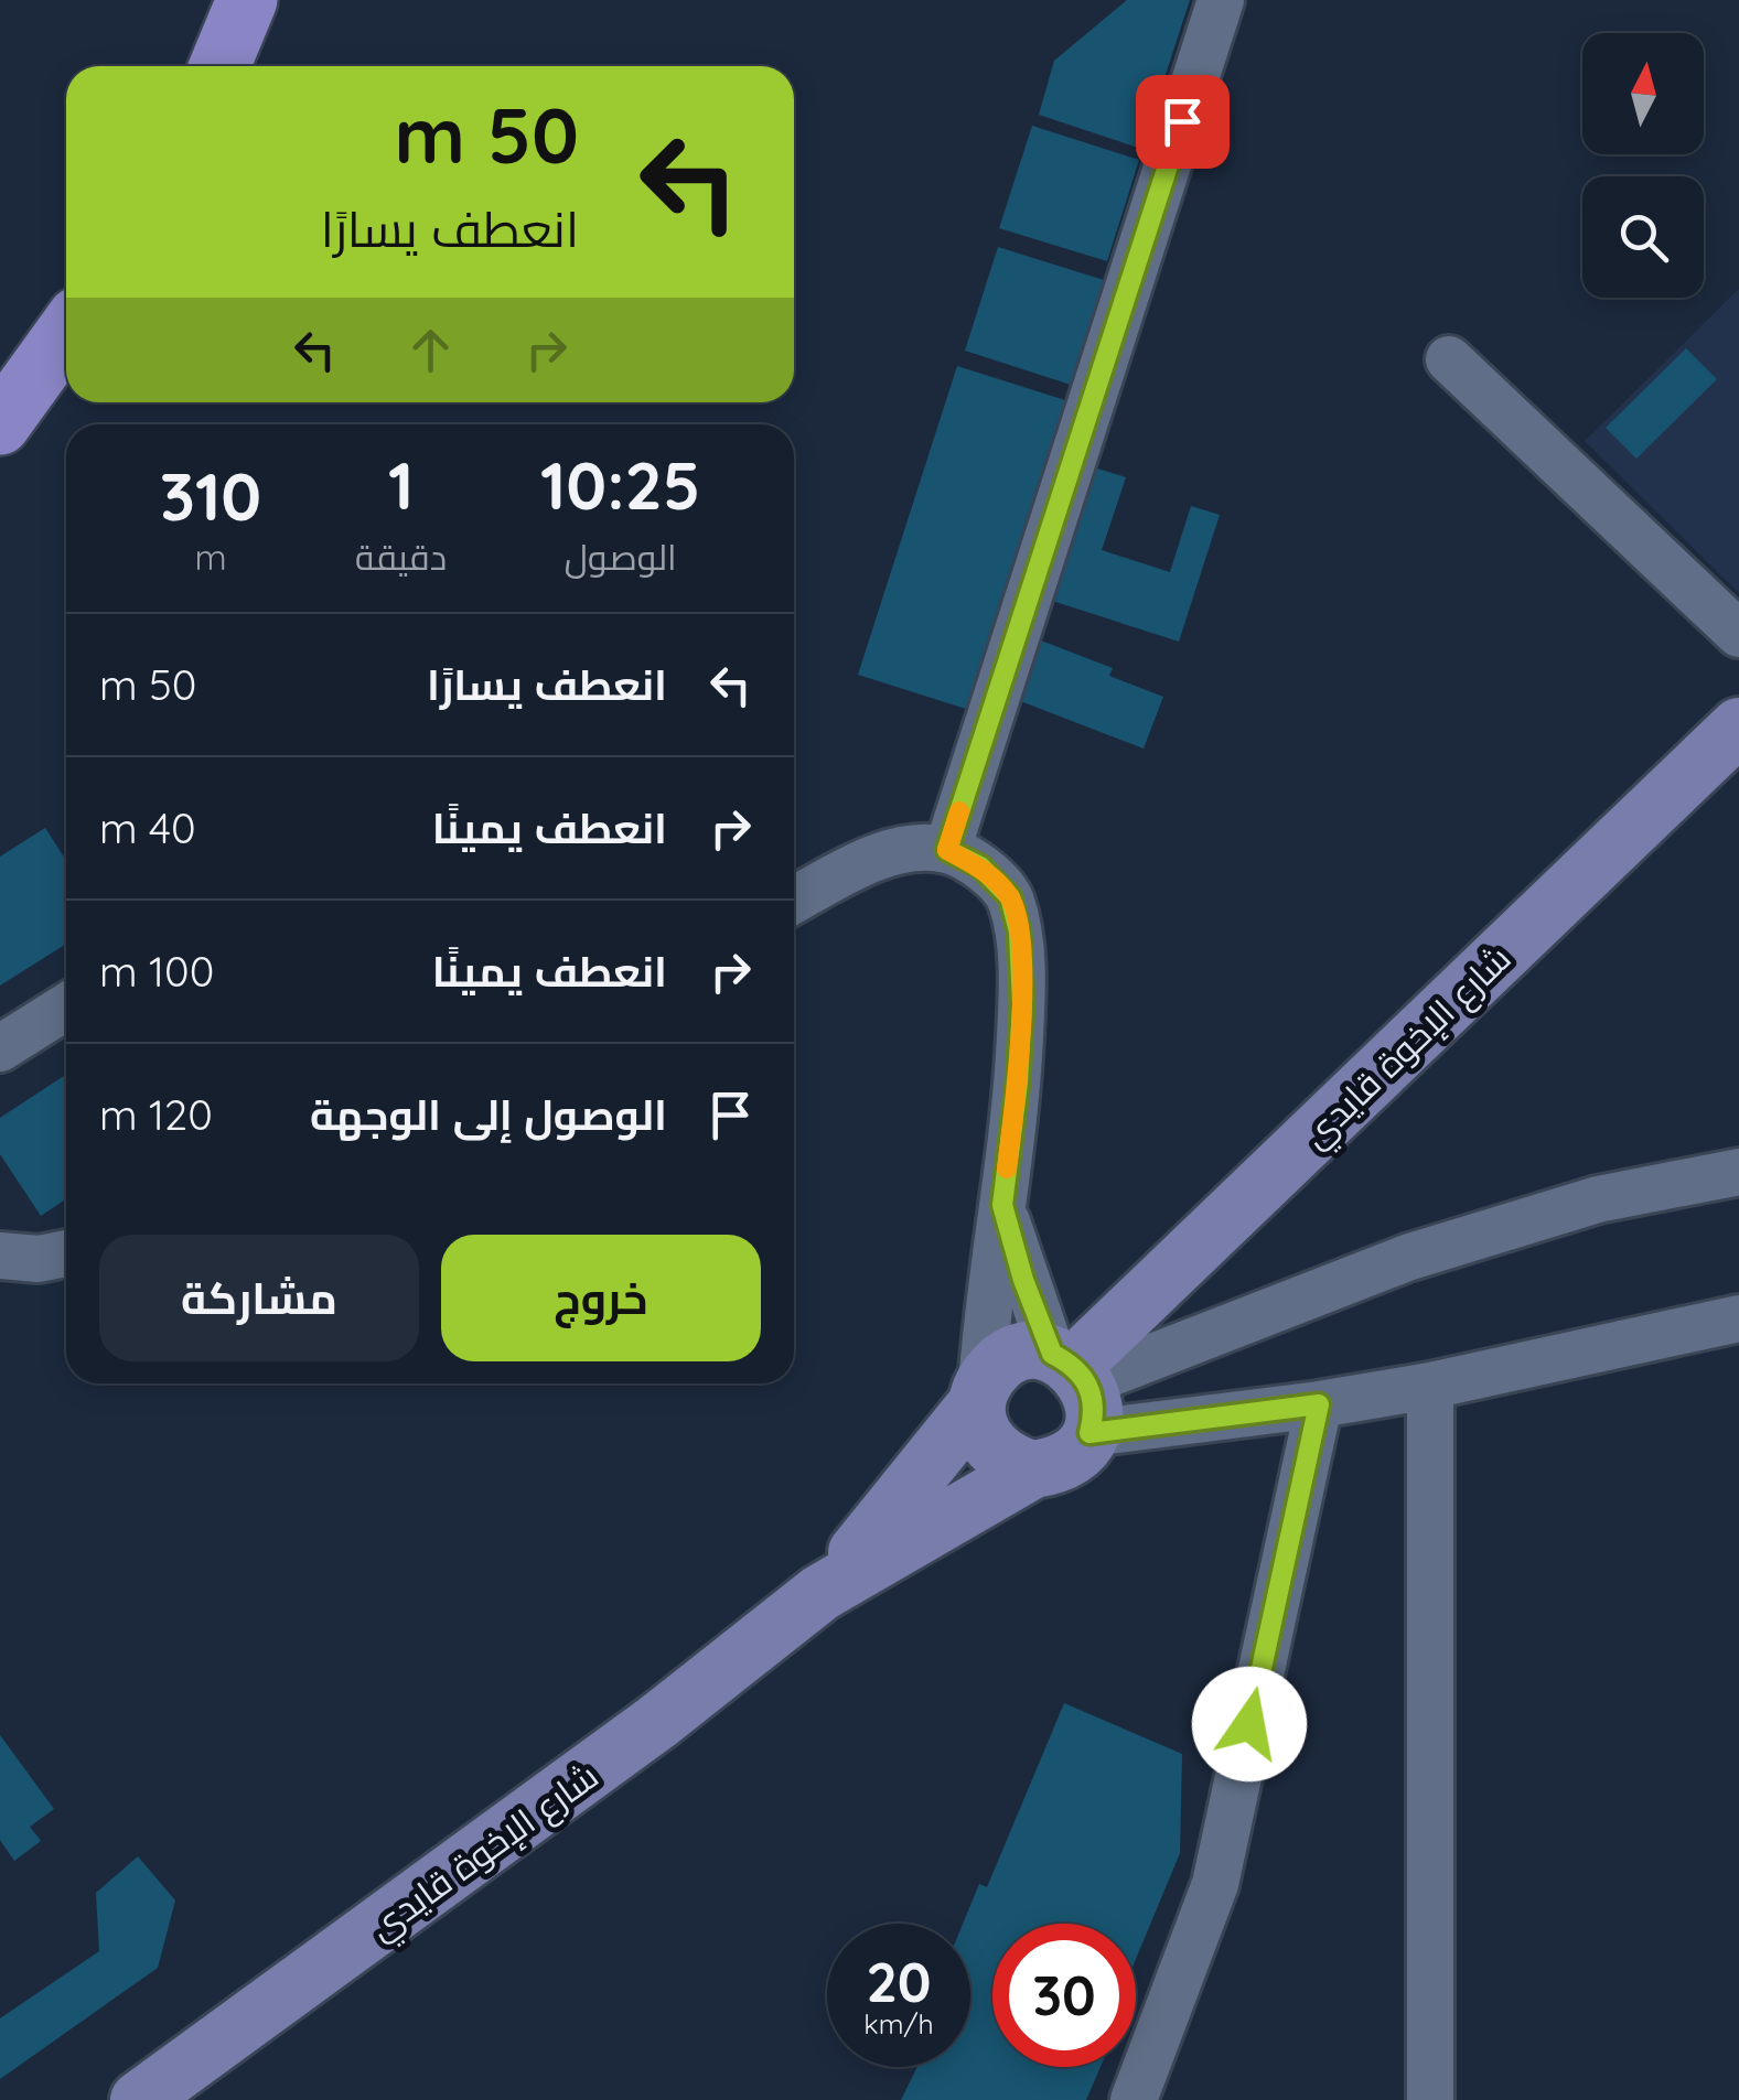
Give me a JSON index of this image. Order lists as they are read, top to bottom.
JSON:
{
  "streets": {
    "main road": ["شارع الإخوة قايدي"]
  },
  "north": "top",
  "page": {
    "turn": ["50 m", "انعطف يسارًا"],
    "eta": [
      "10:25",
      "الوصول",
      "1",
      "دقيقة",
      "310",
      "m"
    ],
    "list": [
      {
        "name": "انعطف يسارًا",
        "value": "50 m"
      },
      {
        "name": "انعطف يمينًا",
        "value": "40 m"
      },
      {
        "name": "انعطف يمينًا",
        "value": "100 m"
      },
      {
        "name": "الوصول إلى الوجهة",
        "value": "120 m"
      }
    ],
    "buttons": ["خروج", "مشاركة"],
    "speed": "20 km/h",
    "limit": "30"
  }
}
